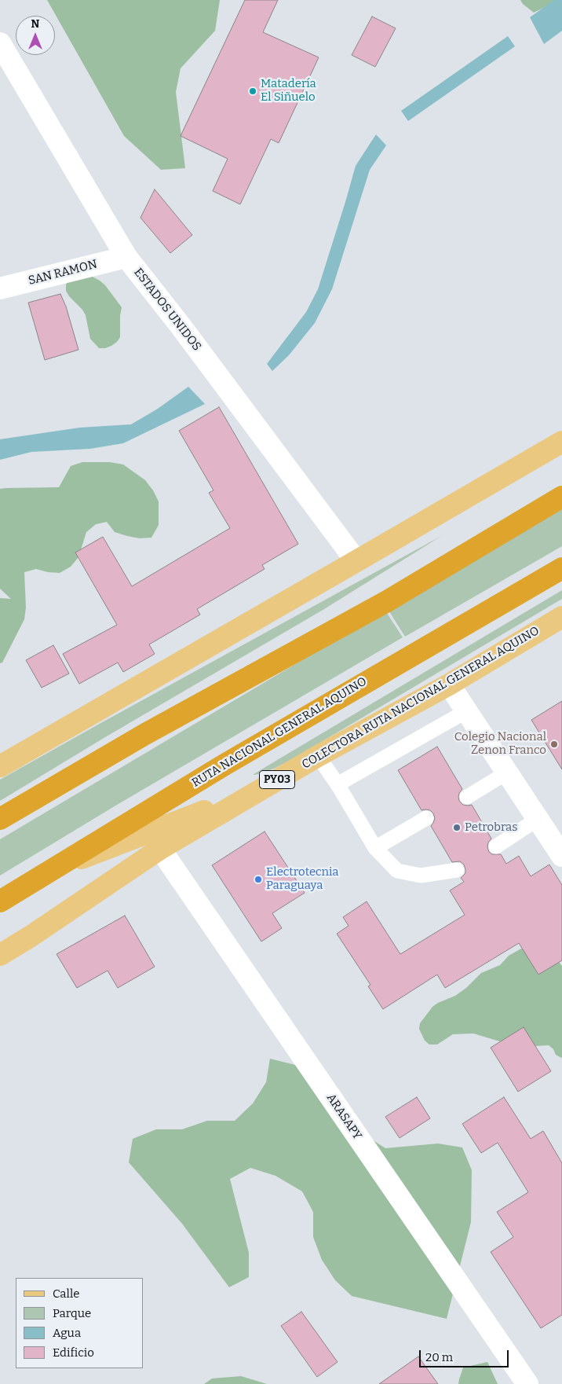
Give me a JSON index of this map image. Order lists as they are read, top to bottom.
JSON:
{
  "streets": {
    "highway": ["RUTA NACIONAL GENERAL AQUINO"],
    "main road": ["COLECTORA RUTA NACIONAL GENERAL AQUINO", "PY03"],
    "street": ["SAN RAMON", "ESTADOS UNIDOS", "ARASAPY"]
  },
  "crossings": [
    ["SAN RAMON", "ESTADOS UNIDOS"],
    ["COLECTORA RUTA NACIONAL GENERAL AQUINO", "ARASAPY"]
  ],
  "places": [
    "Matadería El Siñuelo",
    "Colegio Nacional Zenon Franco",
    "Petrobras",
    "Electrotecnia Paraguaya"
  ],
  "legend": [
    "Calle",
    "Parque",
    "Agua",
    "Edificio"
  ],
  "scale_bar": "20 m",
  "north": "top"
}
